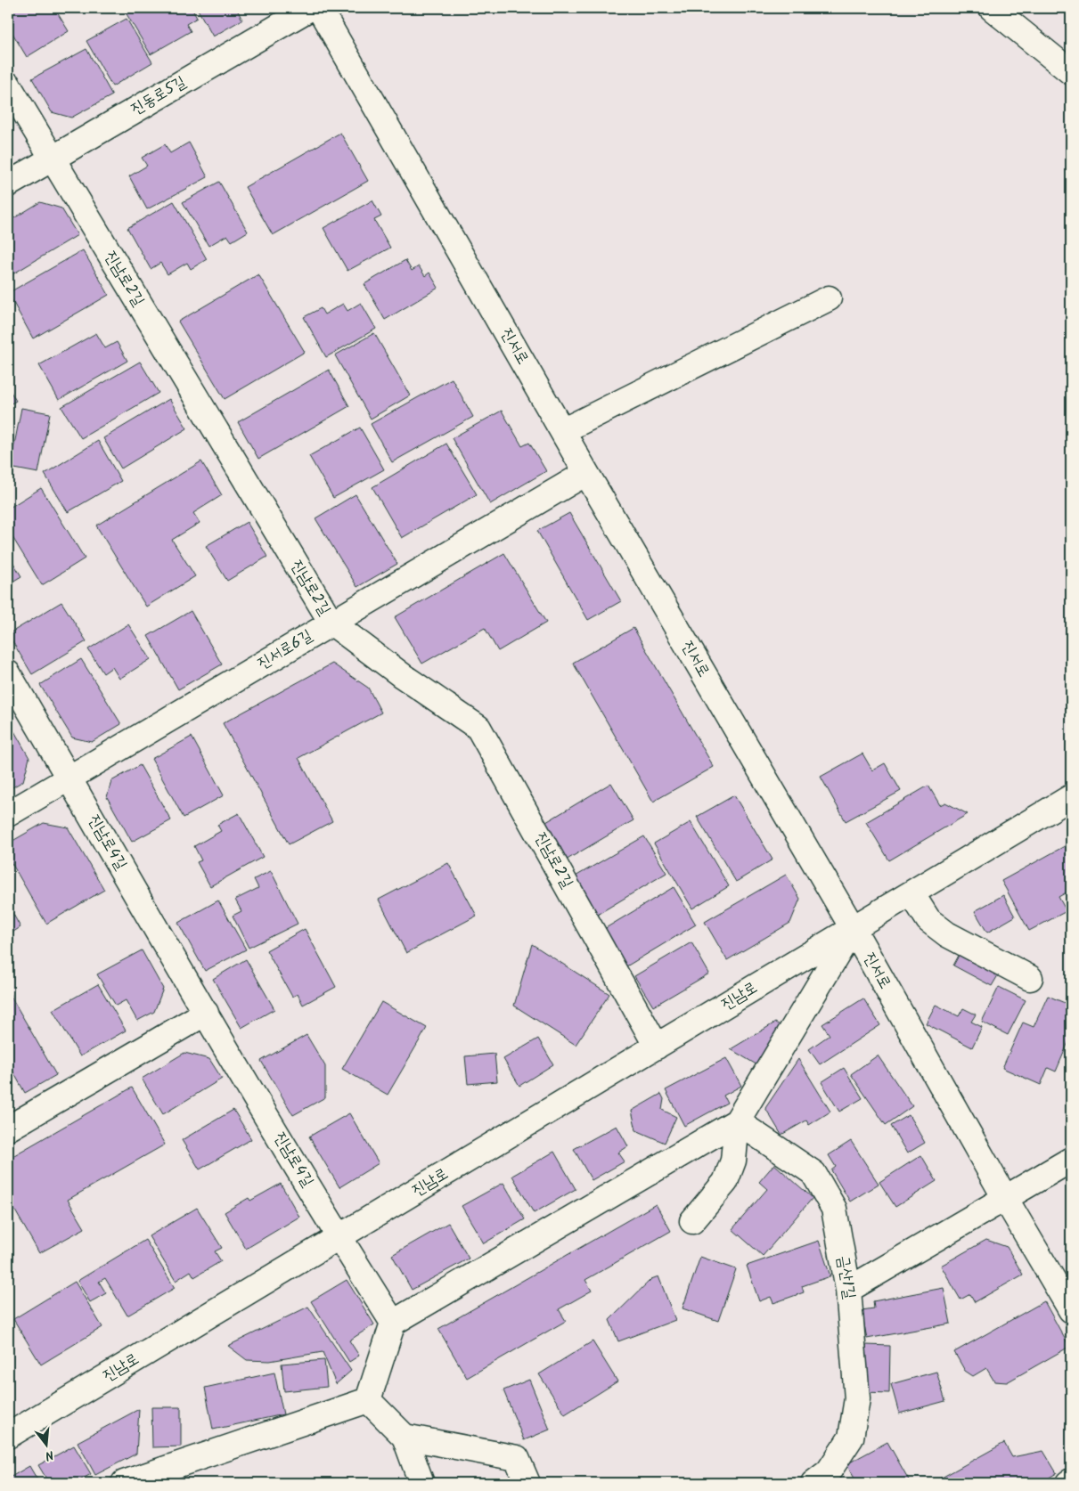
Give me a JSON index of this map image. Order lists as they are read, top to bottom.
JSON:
{
  "streets": {
    "street": [
      "진동로5길",
      "진남로2길",
      "진서로",
      "진서로6길",
      "진남로4길",
      "진남로",
      "금산1길"
    ]
  },
  "crossings": [
    ["진동로5길", "진남로2길"],
    ["진남로2길", "진서로6길"],
    ["진남로2길", "진남로"],
    ["진서로", "진서로6길"],
    ["진서로", "진남로"],
    ["진서로6길", "진남로4길"],
    ["진남로4길", "진남로"],
    ["진남로", "금산1길"]
  ],
  "north": "bottom"
}
